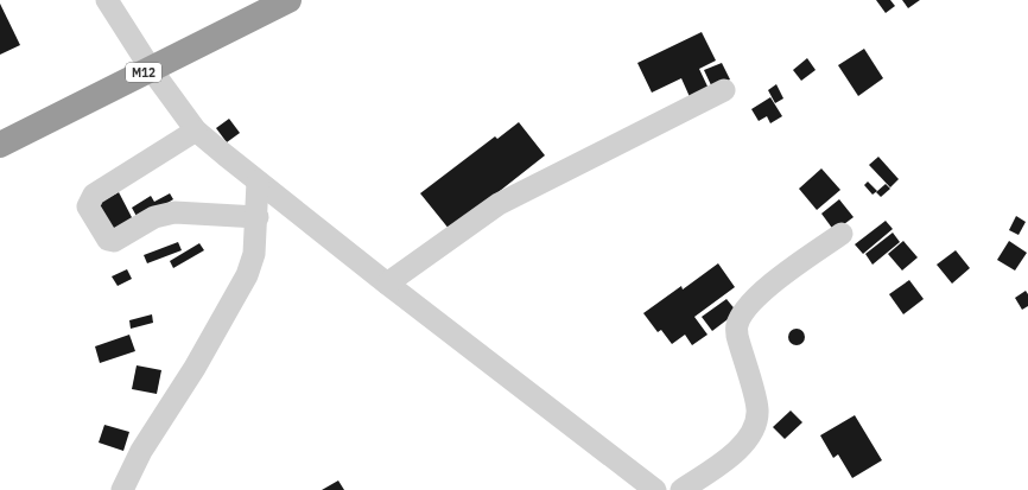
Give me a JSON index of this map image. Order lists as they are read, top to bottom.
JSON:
{
  "streets": {
    "highway": ["M12"]
  }
}
